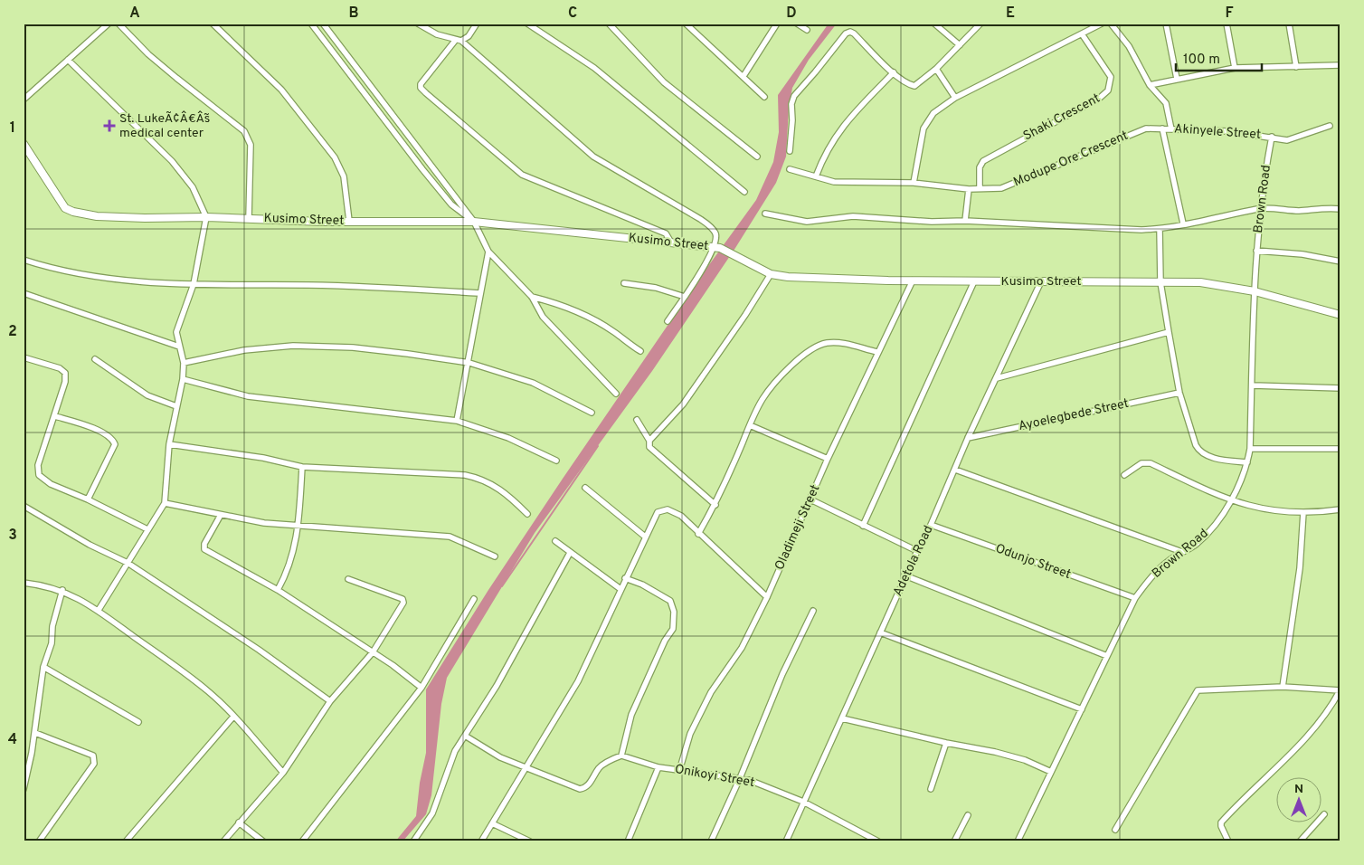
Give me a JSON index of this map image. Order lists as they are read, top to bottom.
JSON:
{
  "streets": {
    "street": [
      "Shaki Crescent",
      "Akinyele Street",
      "Modupe Ore Crescent",
      "Brown Road",
      "Kusimo Street",
      "Ayoelegbede Street",
      "Oladimeji Street",
      "Adetola Road",
      "Odunjo Street",
      "Onikoyi Street"
    ]
  },
  "crossings": [
    ["Shaki Crescent", "Modupe Ore Crescent"],
    ["Akinyele Street", "Modupe Ore Crescent"],
    ["Akinyele Street", "Brown Road"],
    ["Brown Road", "Kusimo Street"],
    ["Brown Road", "Odunjo Street"],
    ["Kusimo Street", "Oladimeji Street"],
    ["Kusimo Street", "Adetola Road"],
    ["Ayoelegbede Street", "Adetola Road"],
    ["Oladimeji Street", "Onikoyi Street"],
    ["Adetola Road", "Odunjo Street"],
    ["Adetola Road", "Onikoyi Street"]
  ],
  "places": {
    "health": ["St. LukeÃ¢Â€Â˜s medical center"]
  },
  "scale_bar": "100 m",
  "north": "top",
  "grid": {
    "columns": [
      "A",
      "B",
      "C",
      "D",
      "E",
      "F"
    ],
    "rows": [
      "1",
      "2",
      "3",
      "4"
    ]
  }
}
